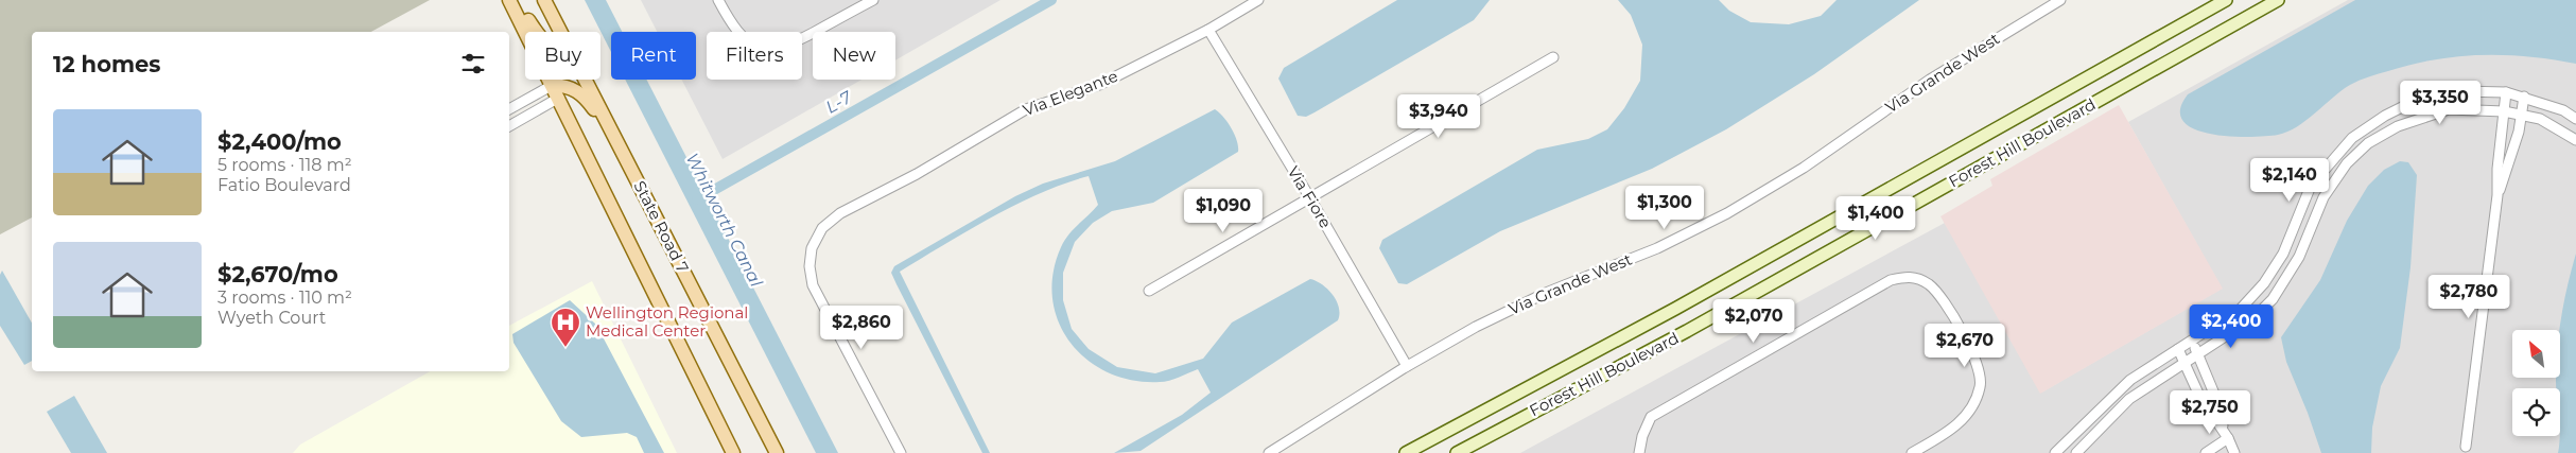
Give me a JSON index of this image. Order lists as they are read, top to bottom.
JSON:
{
  "streets": {
    "main road": ["Forest Hill Boulevard", "State Road 7"],
    "street": ["Via Grande West", "Via Elegante", "Via Fiore"]
  },
  "crossings": [
    ["Via Grande West", "Via Fiore"],
    ["Via Elegante", "Via Fiore"]
  ],
  "water": ["L-7", "Whitworth Canal"],
  "places": {
    "hospital": ["Wellington Regional Medical Center"]
  },
  "north": "top left",
  "page": {
    "chip": [
      "Buy",
      "Rent",
      "Filters",
      "New"
    ],
    "heading": "12 homes",
    "price": [
      "$3,350",
      "$3,940",
      "$2,140",
      "$1,300",
      "$1,090",
      "$1,400",
      "$2,780",
      "$2,070",
      "$2,400",
      "$2,860",
      "$2,670",
      "$2,750"
    ],
    "list": [
      {
        "name": "$2,400/mo",
        "note": "5 rooms · 118 m² · Fatio Boulevard"
      },
      {
        "name": "$2,670/mo",
        "note": "3 rooms · 110 m² · Wyeth Court"
      }
    ]
  }
}
